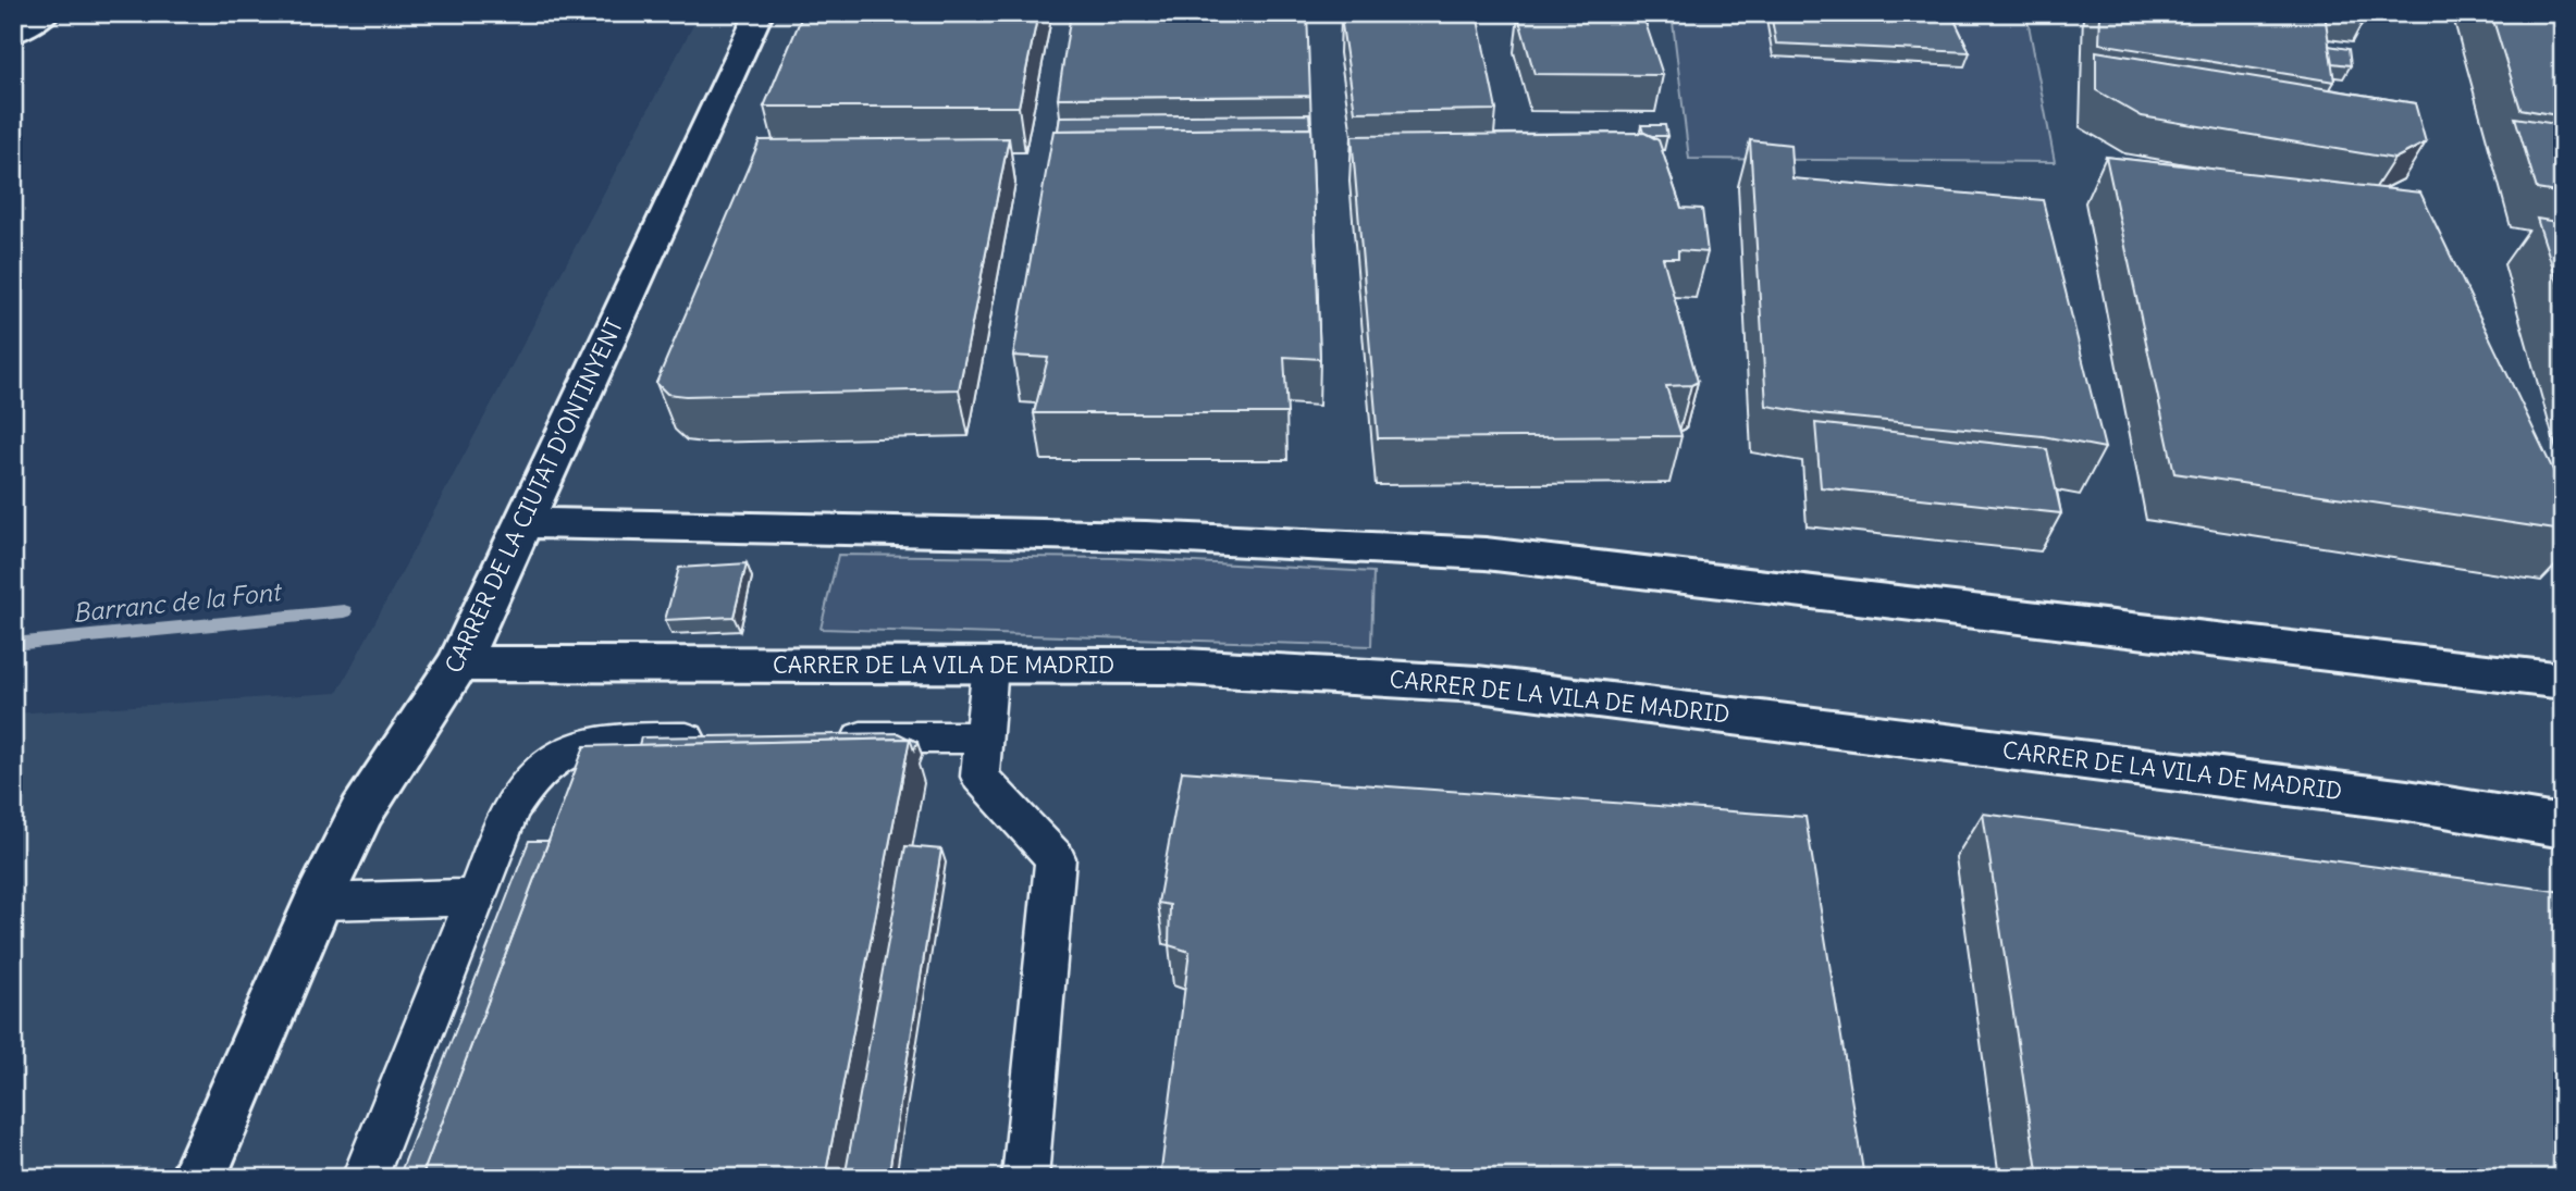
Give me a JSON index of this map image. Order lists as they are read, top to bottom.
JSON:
{
  "streets": {
    "main road": ["CARRER DE LA CIUTAT D'ONTINYENT", "CARRER DE LA VILA DE MADRID"]
  },
  "crossings": [
    ["CARRER DE LA CIUTAT D'ONTINYENT", "CARRER DE LA VILA DE MADRID"]
  ],
  "water": ["Barranc de la Font"]
}
